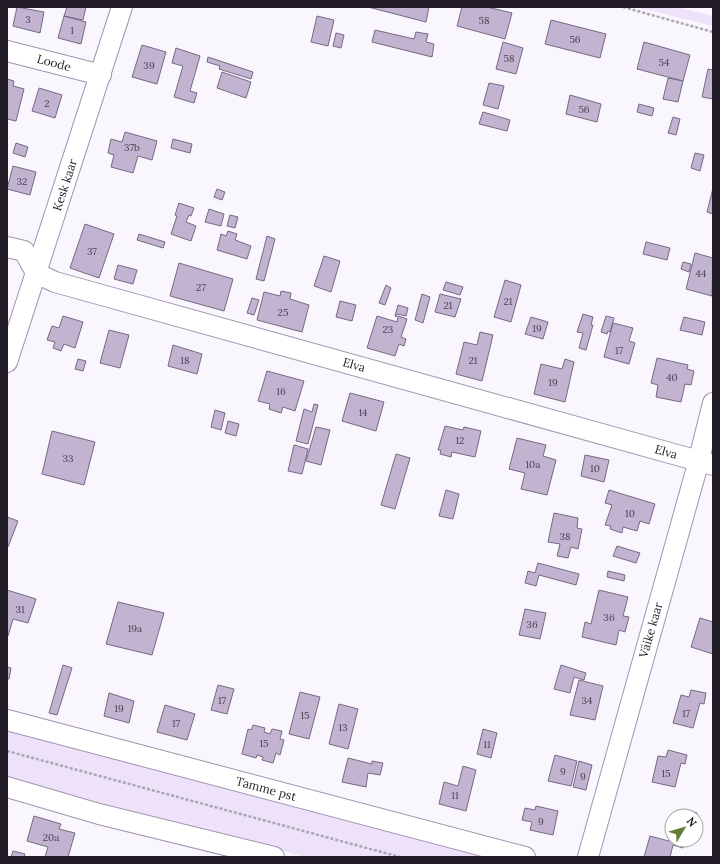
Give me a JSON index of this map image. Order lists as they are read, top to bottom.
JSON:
{
  "streets": {
    "street": [
      "Loode",
      "Kesk kaar",
      "Elva",
      "Väike kaar",
      "Tamme pst"
    ]
  },
  "crossings": [
    ["Loode", "Kesk kaar"],
    ["Kesk kaar", "Elva"],
    ["Elva", "Väike kaar"]
  ],
  "house_numbers": [
    "3",
    "58",
    "1",
    "56",
    "58",
    "54",
    "39",
    "2",
    "56",
    "37b",
    "32",
    "37",
    "44",
    "27",
    "21",
    "21",
    "25",
    "19",
    "23",
    "17",
    "18",
    "21",
    "40",
    "19",
    "16",
    "14",
    "12",
    "33",
    "10a",
    "10",
    "10",
    "38",
    "31",
    "36",
    "36",
    "19a",
    "17",
    "34",
    "19",
    "17",
    "15",
    "17",
    "13",
    "15",
    "11",
    "9",
    "15",
    "9",
    "11",
    "9",
    "20a"
  ],
  "north": "top right"
}
